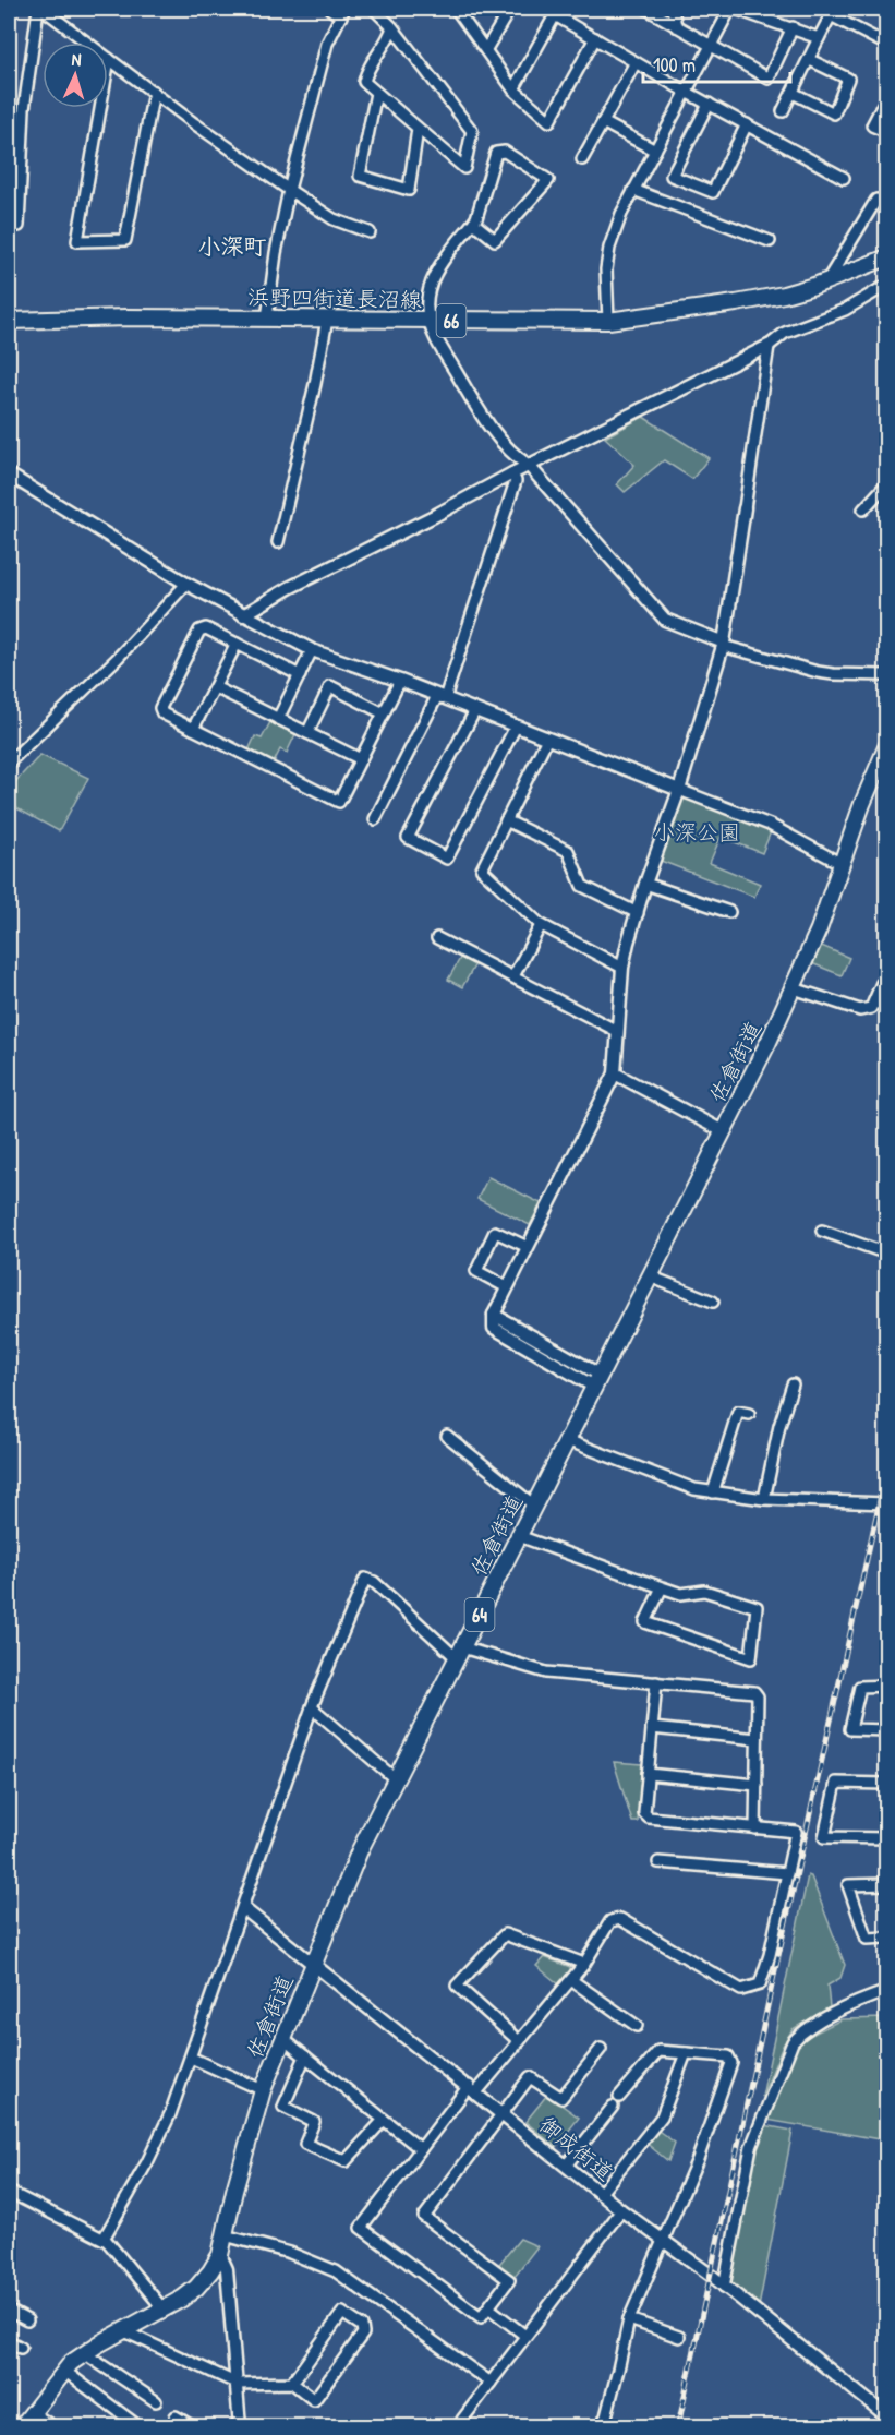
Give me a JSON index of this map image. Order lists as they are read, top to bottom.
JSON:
{
  "streets": {
    "main road": [
      "浜野四街道長沼線",
      "66",
      "佐倉街道",
      "64"
    ],
    "street": ["御成街道"]
  },
  "crossings": [
    ["佐倉街道", "御成街道"]
  ],
  "districts": ["小深町"],
  "parks": ["小深公園"],
  "scale_bar": "100 m",
  "north": "top"
}
